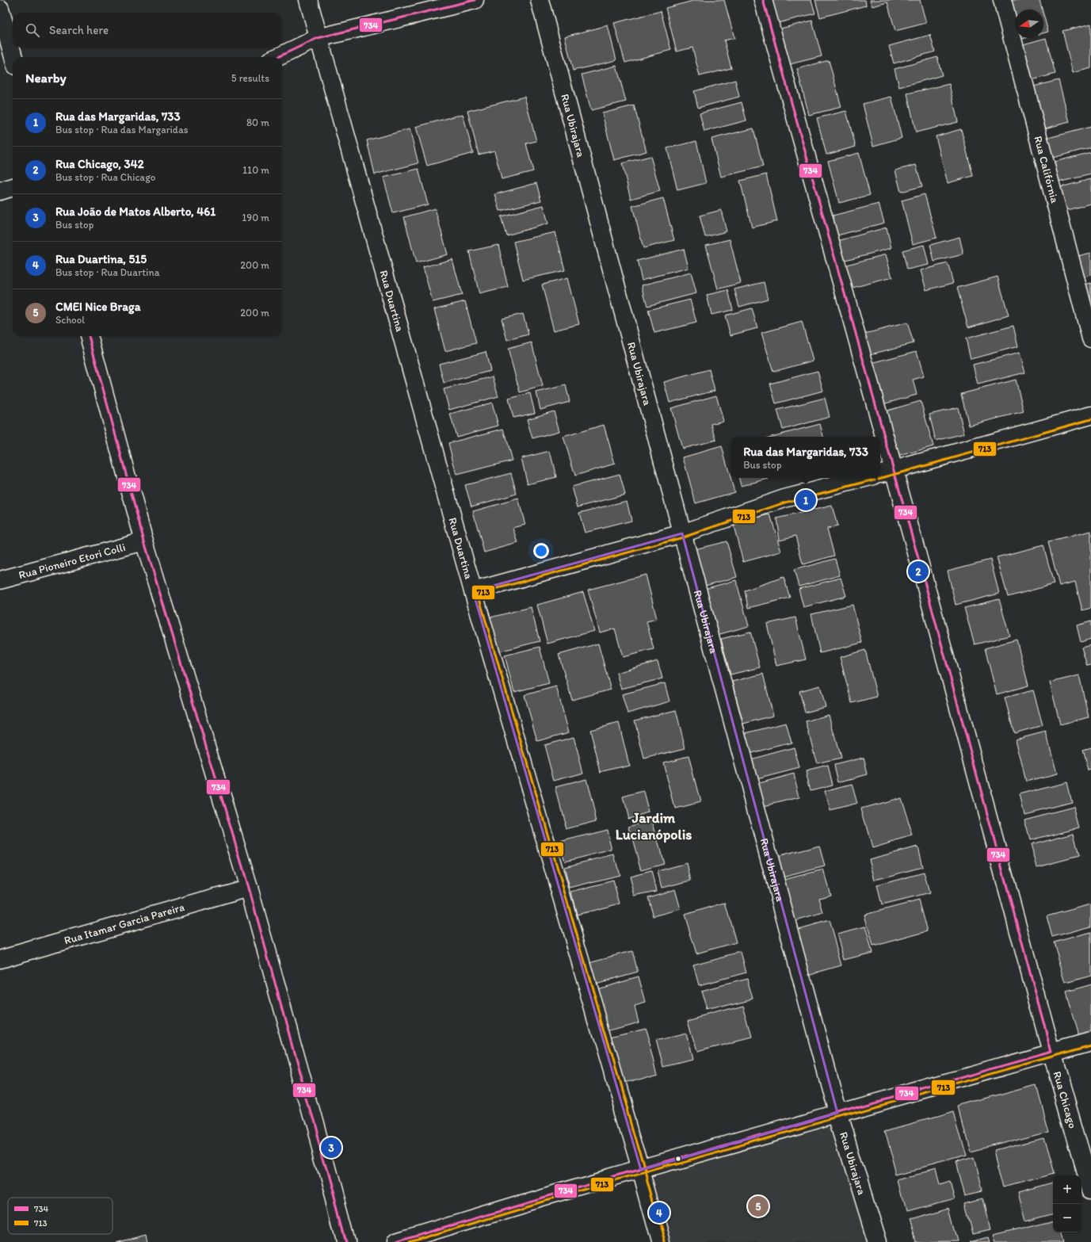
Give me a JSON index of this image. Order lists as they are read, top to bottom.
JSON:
{
  "streets": {
    "street": [
      "Rua Ubirajara",
      "Rua Califórnia",
      "Rua Duartina",
      "Rua Pioneiro Etori Colli",
      "Rua Itamar Garcia Pareira",
      "Rua Chicago"
    ]
  },
  "districts": ["Jardim Lucianópolis"],
  "lines": ["transit line 734", "transit line 713"],
  "legend": ["734", "713"],
  "north": "left",
  "page": {
    "search": "Search here",
    "heading": ["Nearby", "5 results"],
    "list": [
      {
        "mark": "1",
        "name": "Rua das Margaridas, 733",
        "note": "Bus stop · Rua das Margaridas",
        "value": "80 m"
      },
      {
        "mark": "2",
        "name": "Rua Chicago, 342",
        "note": "Bus stop · Rua Chicago",
        "value": "110 m"
      },
      {
        "mark": "3",
        "name": "Rua João de Matos Alberto, 461",
        "note": "Bus stop",
        "value": "190 m"
      },
      {
        "mark": "4",
        "name": "Rua Duartina, 515",
        "note": "Bus stop · Rua Duartina",
        "value": "200 m"
      },
      {
        "mark": "5",
        "name": "CMEI Nice Braga",
        "note": "School",
        "value": "200 m"
      }
    ],
    "popup": ["Rua das Margaridas, 733", "Bus stop"],
    "pins": [
      "1",
      "2",
      "3",
      "5",
      "4"
    ],
    "map_buttons": ["+", "−"]
  }
}
